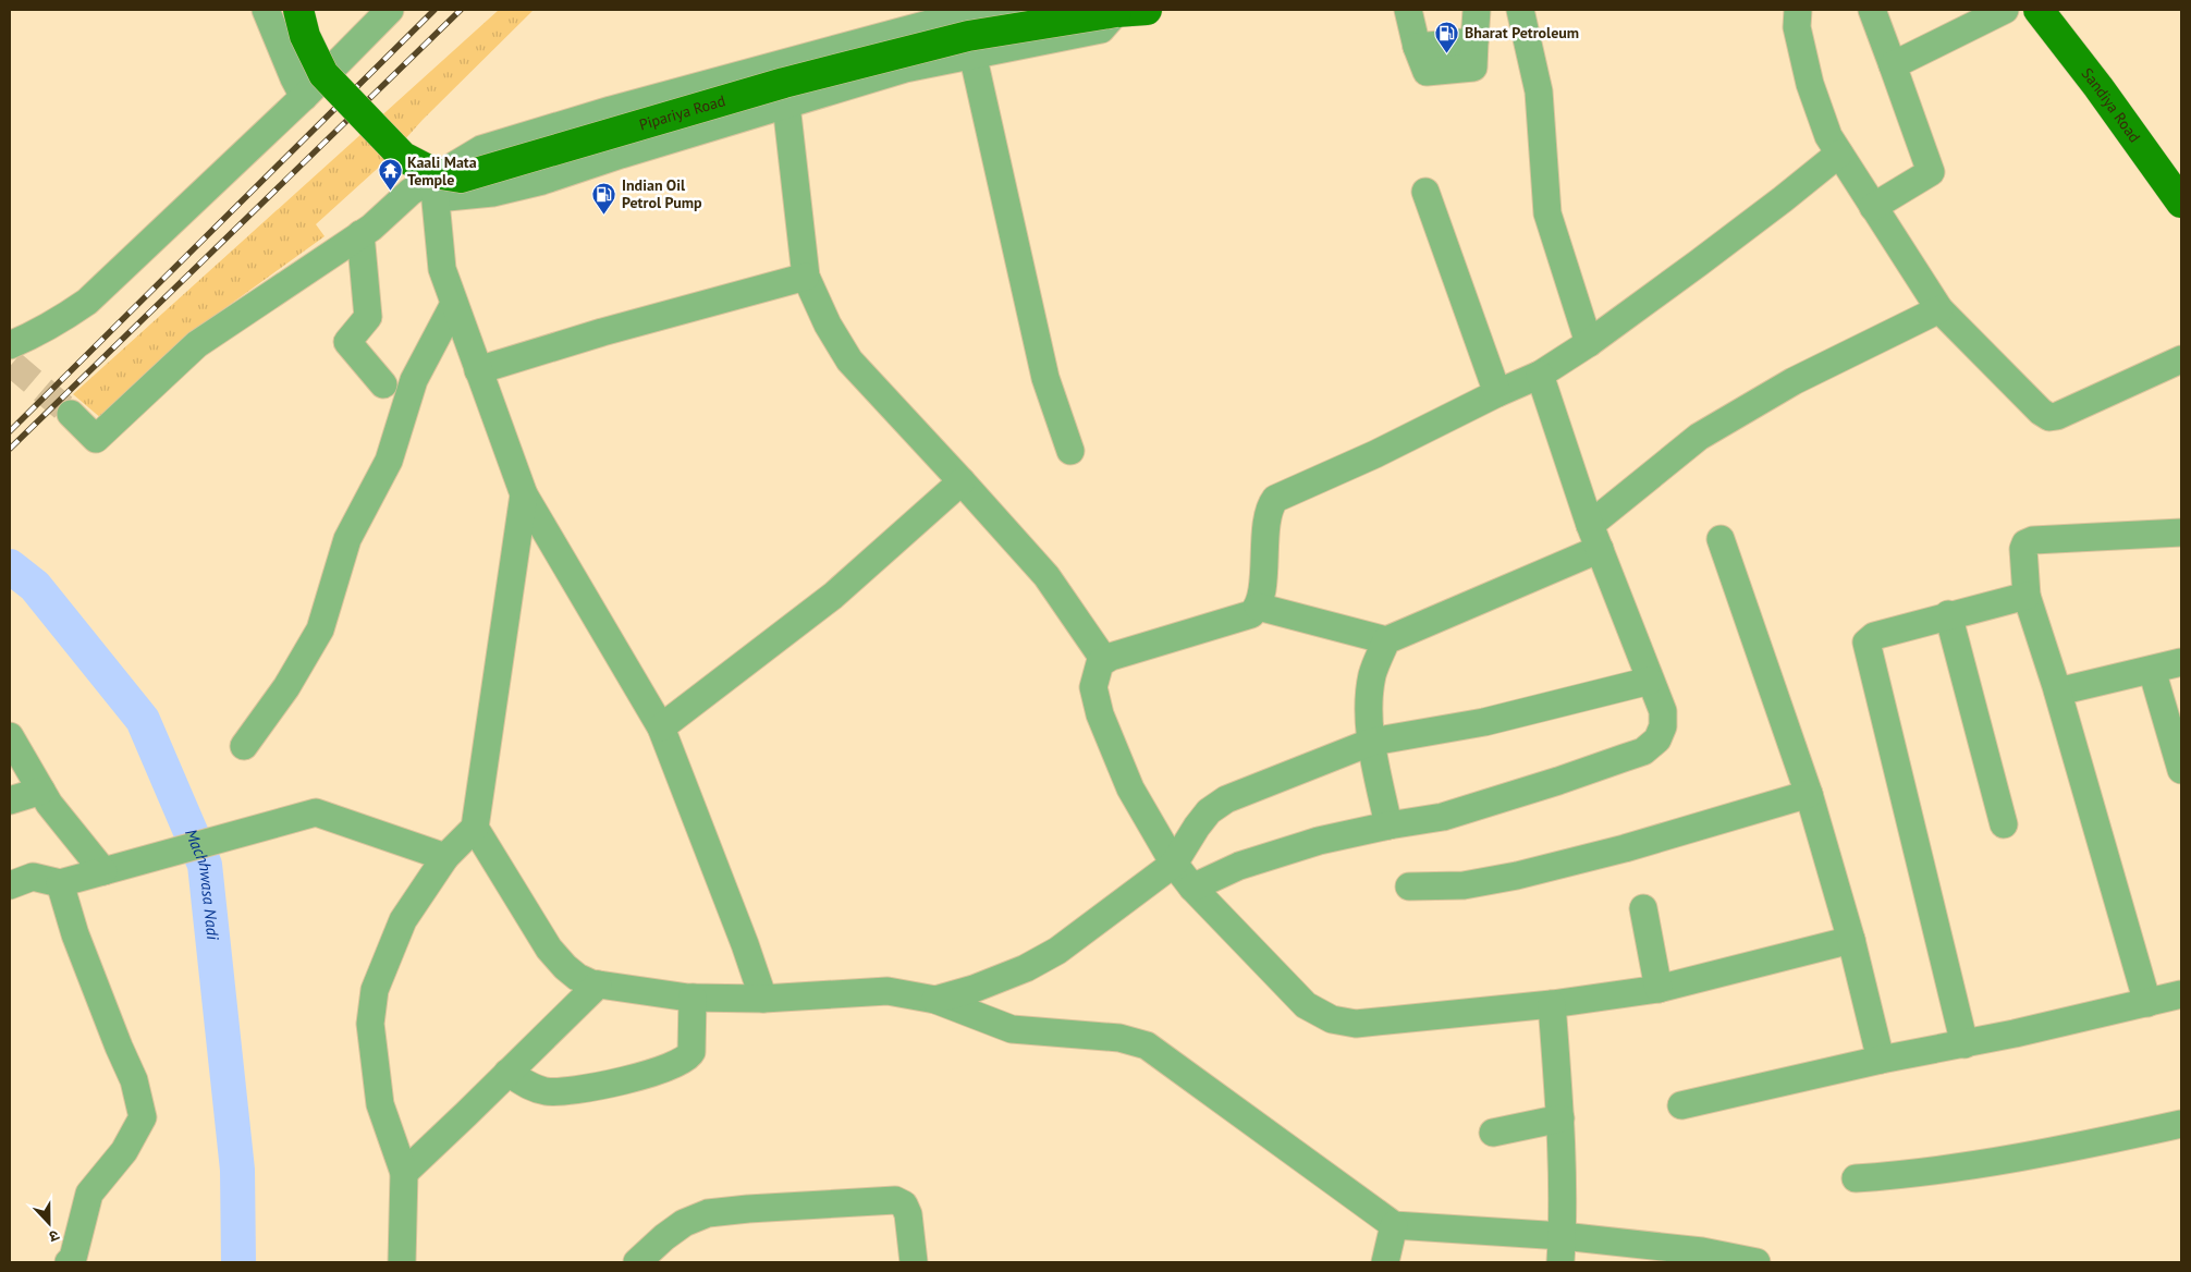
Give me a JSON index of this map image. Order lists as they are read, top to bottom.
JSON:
{
  "streets": {
    "main road": ["Sandiya Road", "Pipariya Road"]
  },
  "water": ["Machhwasa Nadi"],
  "places": {
    "fuel station": ["Bharat Petroleum", "Indian Oil Petrol Pump"],
    "temple": ["Kaali Mata Temple"]
  },
  "north": "bottom"
}
